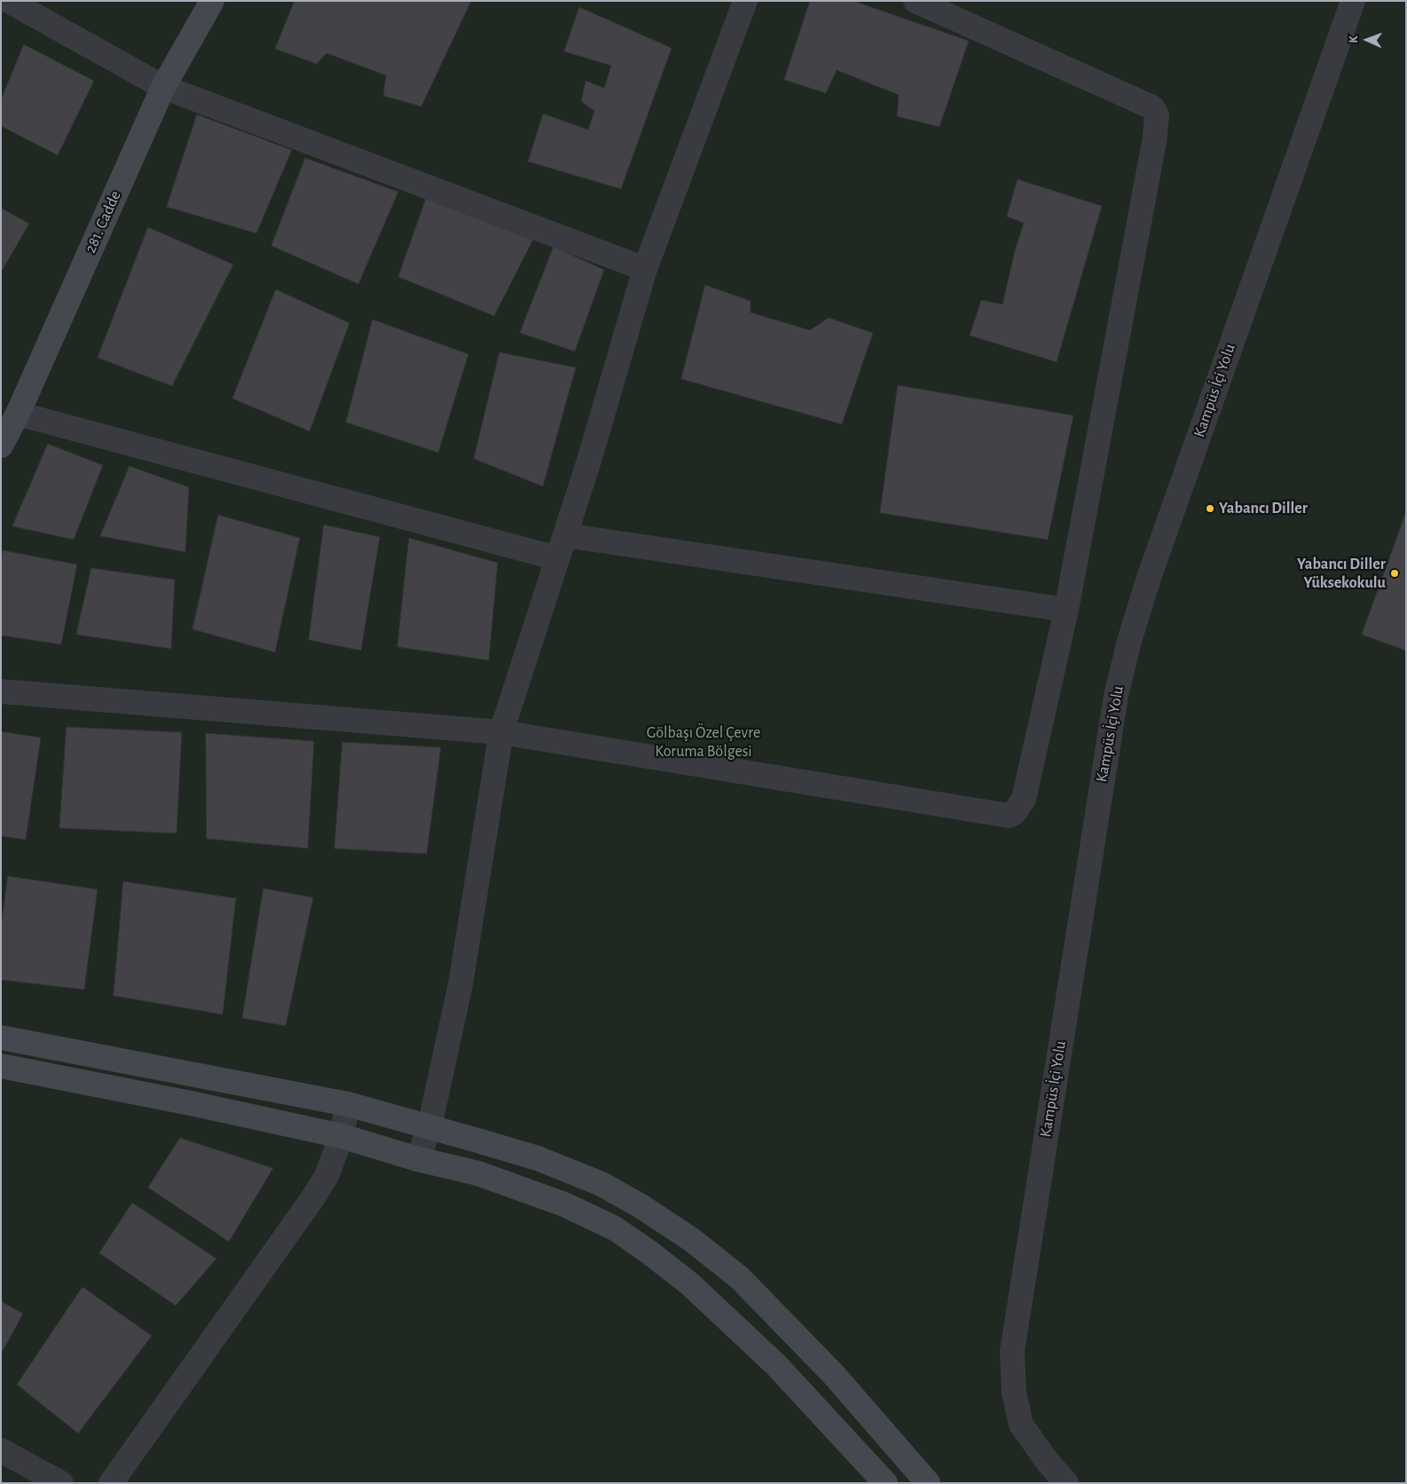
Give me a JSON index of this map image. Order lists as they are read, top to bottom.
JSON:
{
  "streets": {
    "street": ["281. Cadde", "Kampüs İçi Yolu"]
  },
  "parks": ["Gölbaşı Özel Çevre Koruma Bölgesi"],
  "places": ["Yabancı Diller", "Yabancı Diller Yüksekokulu"],
  "north": "left"
}
